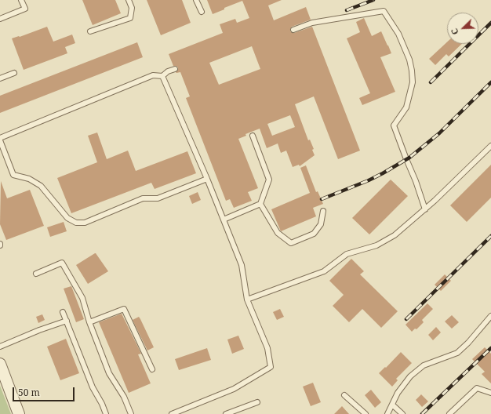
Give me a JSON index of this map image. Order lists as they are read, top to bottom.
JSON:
{
  "scale_bar": "50 m",
  "north": "bottom left"
}
